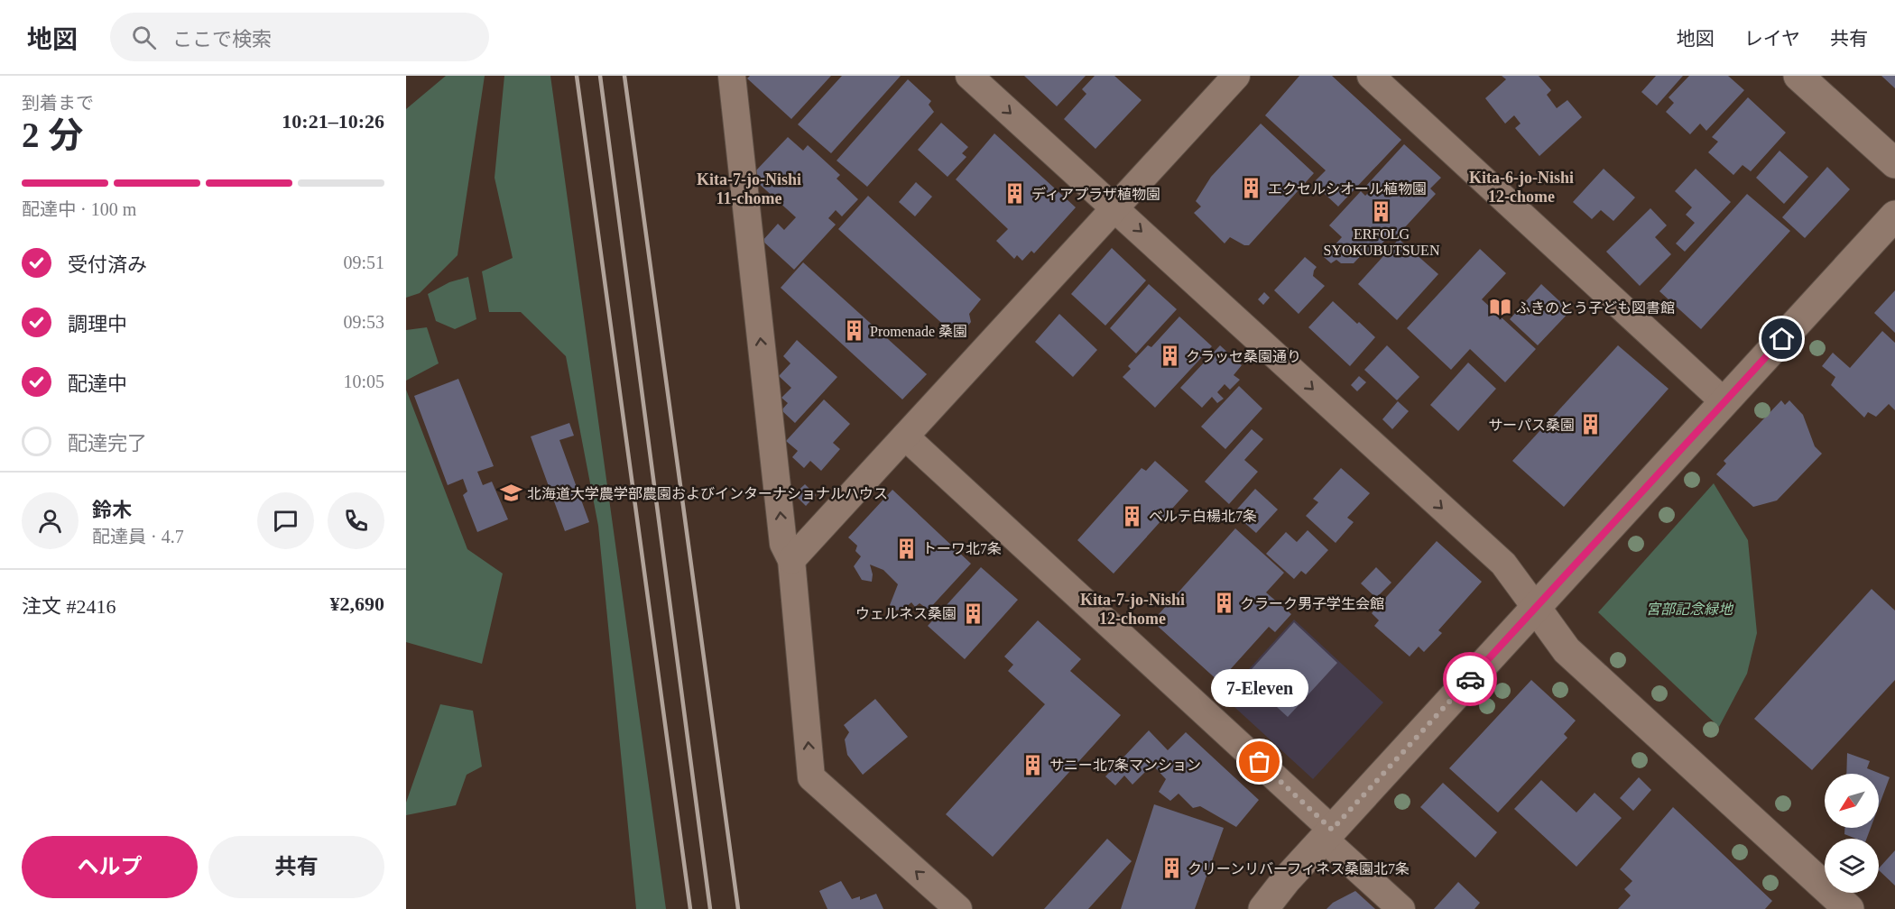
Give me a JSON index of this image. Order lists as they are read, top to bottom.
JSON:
{
  "districts": ["Kita-6-jo-Nishi 12-chome", "Kita-7-jo-Nishi 11-chome", "Kita-7-jo-Nishi 12-chome"],
  "parks": ["宮部記念緑地"],
  "places": {
    "building": [
      "エクセルシオール植物園",
      "ディアプラザ植物園",
      "ERFOLG SYOKUBUTSUEN",
      "Promenade 桑園",
      "クラッセ桑園通り",
      "サーパス桑園",
      "ベルテ白楊北7条",
      "トーワ北7条",
      "クラーク男子学生会館",
      "ウェルネス桑園",
      "サニー北7条マンション",
      "クリーンリバーフィネス桑園北7条"
    ],
    "library": ["ふきのとう子ども図書館"],
    "school or university": ["北海道大学農学部農園およびインターナショナルハウス"],
    "other": ["7-Eleven"]
  },
  "north": "bottom left",
  "page": {
    "header": "地図",
    "search": "ここで検索",
    "nav": ["地図", "レイヤ", "共有"],
    "heading": ["2 分", "到着まで", "10:21–10:26"],
    "panel": [
      "鈴木",
      "配達員 · 4.7",
      "注文 #2416",
      "¥2,690"
    ],
    "bar": "配達中 · 100 m",
    "list": [
      ["受付済み", "09:51"],
      ["調理中", "09:53"],
      ["配達中", "10:05"],
      "配達完了"
    ],
    "bubble": "7-Eleven",
    "buttons": ["ヘルプ", "共有"]
  }
}
